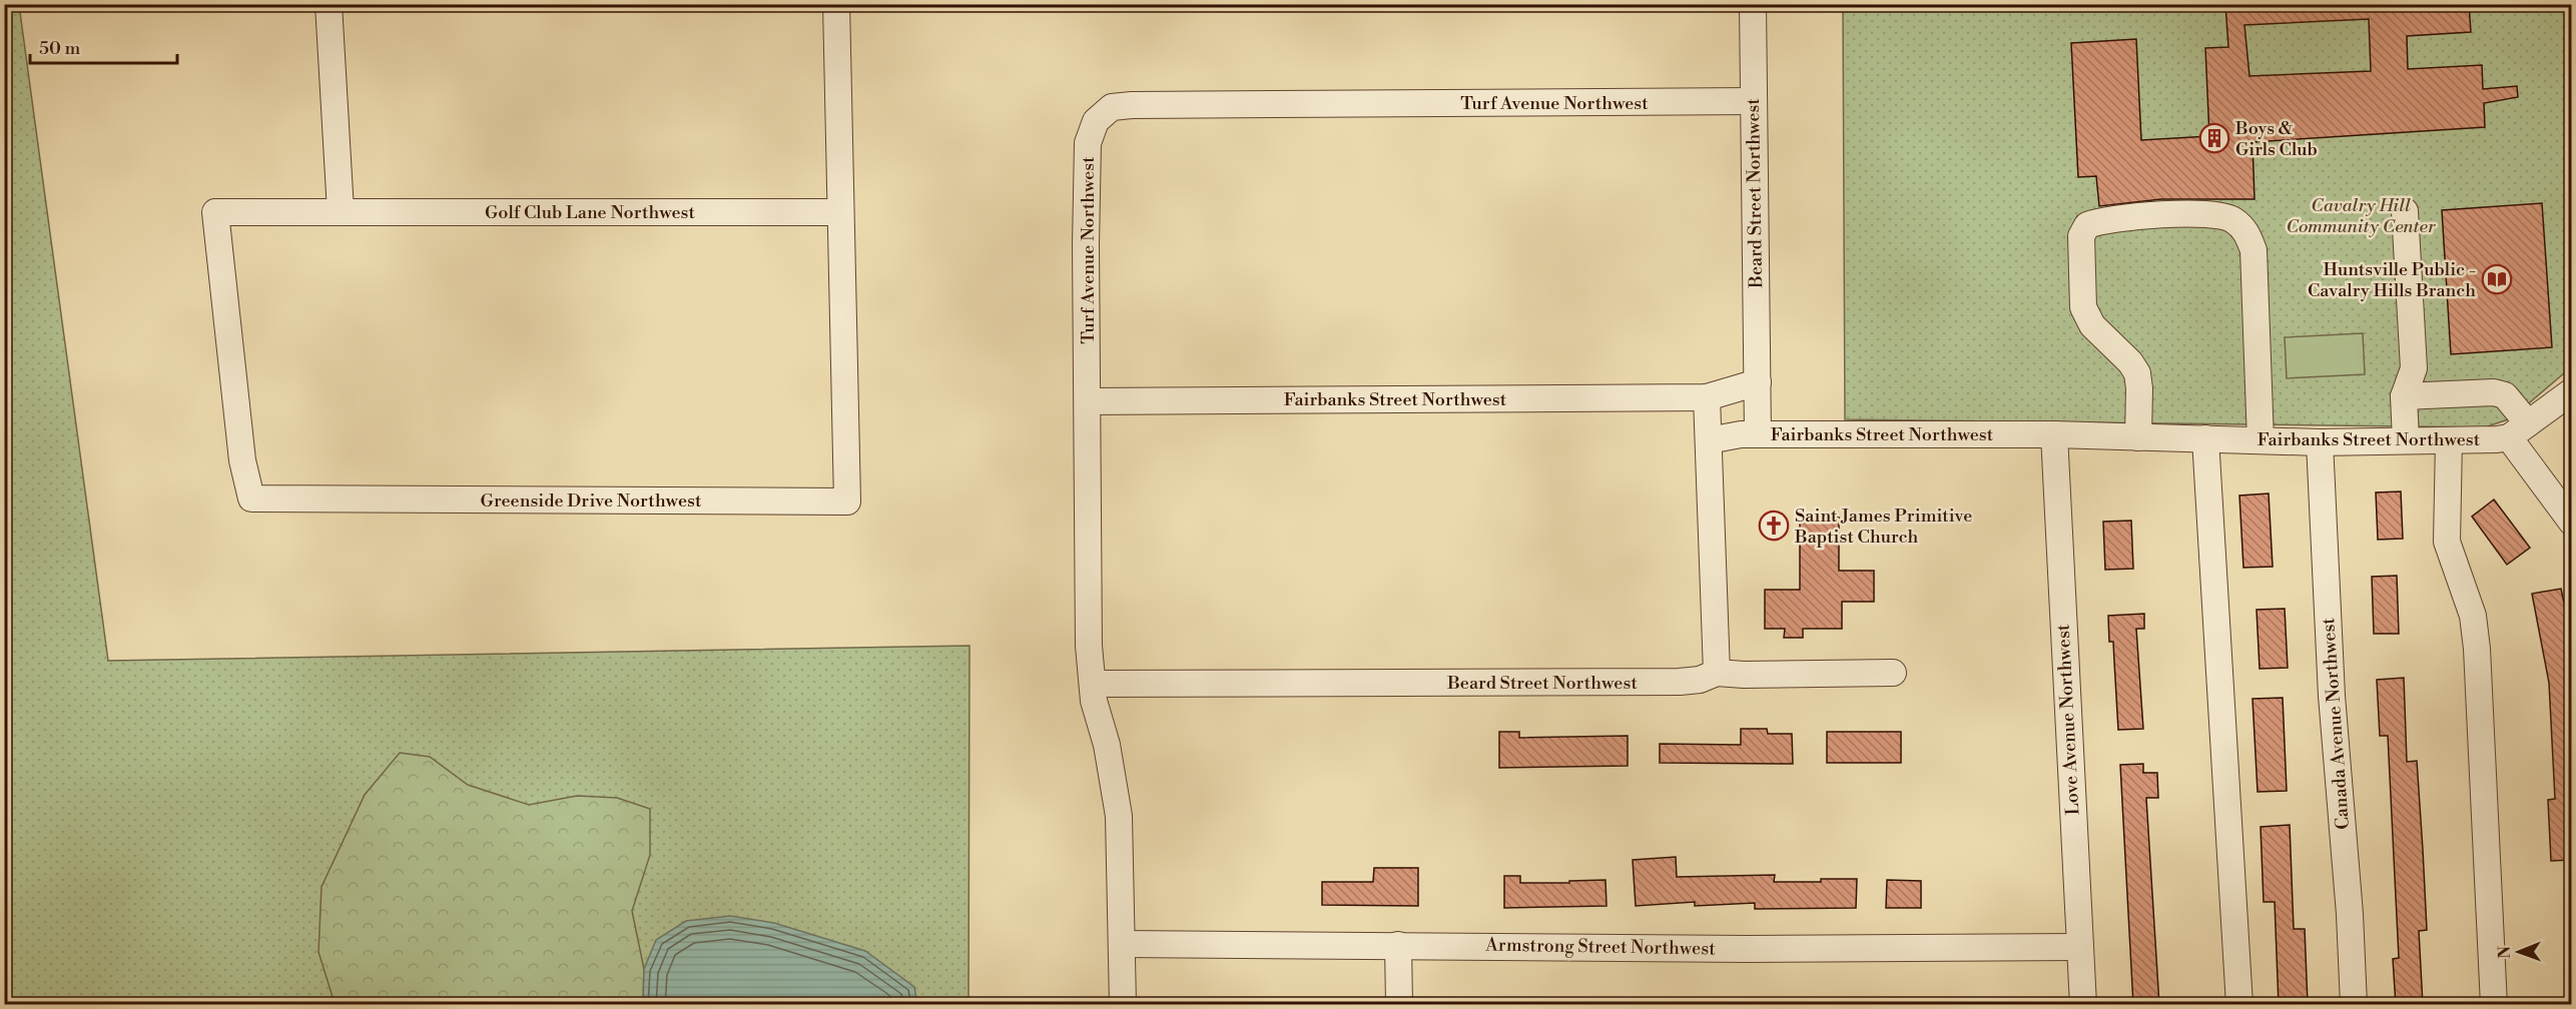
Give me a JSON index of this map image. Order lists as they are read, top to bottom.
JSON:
{
  "streets": {
    "street": [
      "Turf Avenue Northwest",
      "Beard Street Northwest",
      "Golf Club Lane Northwest",
      "Fairbanks Street Northwest",
      "Greenside Drive Northwest",
      "Love Avenue Northwest",
      "Canada Avenue Northwest",
      "Armstrong Street Northwest"
    ]
  },
  "crossings": [
    ["Turf Avenue Northwest", "Beard Street Northwest"],
    ["Turf Avenue Northwest", "Fairbanks Street Northwest"],
    ["Turf Avenue Northwest", "Armstrong Street Northwest"],
    ["Beard Street Northwest", "Fairbanks Street Northwest"],
    ["Golf Club Lane Northwest", "Greenside Drive Northwest"],
    ["Fairbanks Street Northwest", "Love Avenue Northwest"],
    ["Fairbanks Street Northwest", "Canada Avenue Northwest"],
    ["Love Avenue Northwest", "Armstrong Street Northwest"]
  ],
  "parks": ["Cavalry Hill Community Center"],
  "places": {
    "building": ["Boys & Girls Club"],
    "library": ["Huntsville Public - Cavalry Hills Branch"],
    "church": ["Saint James Primitive Baptist Church"]
  },
  "scale_bar": "50 m",
  "north": "left"
}
